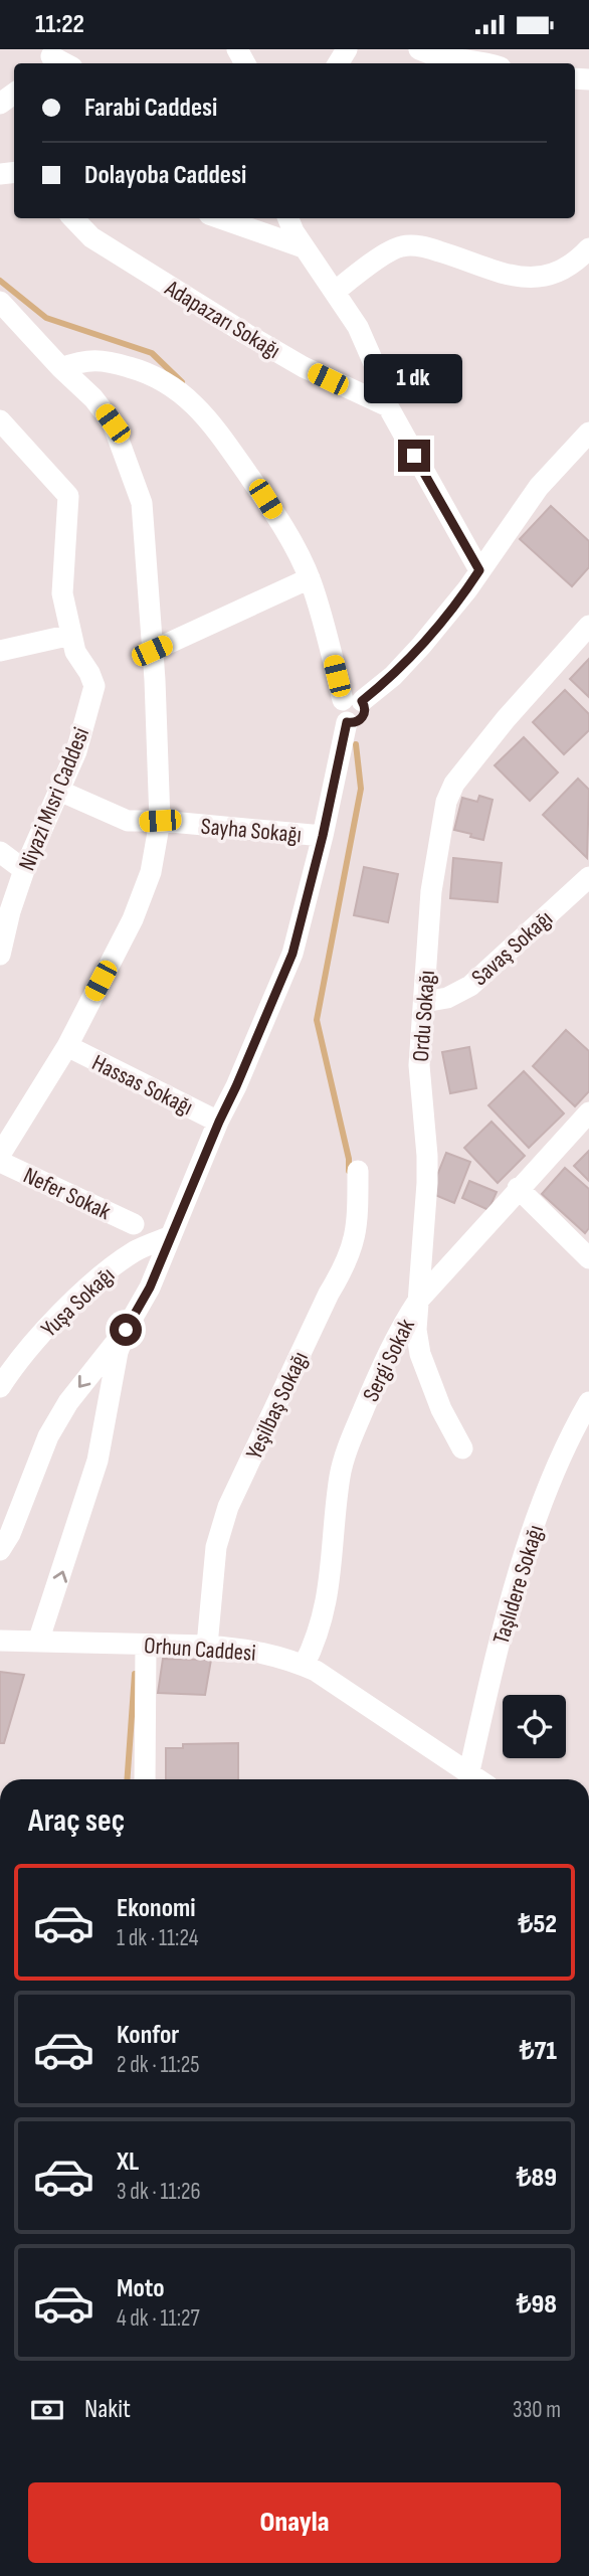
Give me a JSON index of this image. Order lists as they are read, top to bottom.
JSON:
{
  "streets": {
    "street": [
      "Adapazarı Sokağı",
      "Niyazi Mısri Caddesi",
      "Sayha Sokağı",
      "Savaş Sokağı",
      "Ordu Sokağı",
      "Hassas Sokağı",
      "Nefer Sokak",
      "Yuşa Sokağı",
      "Sergi Sokak",
      "Yeşilbaş Sokağı",
      "Taşlıdere Sokağı",
      "Orhun Caddesi"
    ]
  },
  "crossings": [
    ["Niyazi Mısri Caddesi", "Sayha Sokağı"],
    ["Savaş Sokağı", "Ordu Sokağı"],
    ["Ordu Sokağı", "Sergi Sokak"],
    ["Sergi Sokak", "Orhun Caddesi"],
    ["Yeşilbaş Sokağı", "Orhun Caddesi"],
    ["Taşlıdere Sokağı", "Orhun Caddesi"]
  ],
  "page": {
    "status": "11:22",
    "banner": ["Farabi Caddesi", "Dolayoba Caddesi"],
    "bubble": "1 dk",
    "heading": "Araç seç",
    "list": [
      {
        "name": "Ekonomi",
        "note": "1 dk · 11:24",
        "value": "₺52"
      },
      {
        "name": "Konfor",
        "note": "2 dk · 11:25",
        "value": "₺71"
      },
      {
        "name": "XL",
        "note": "3 dk · 11:26",
        "value": "₺89"
      },
      {
        "name": "Moto",
        "note": "4 dk · 11:27",
        "value": "₺98"
      }
    ],
    "pay": ["Nakit", "330 m"],
    "buttons": "Onayla"
  }
}
